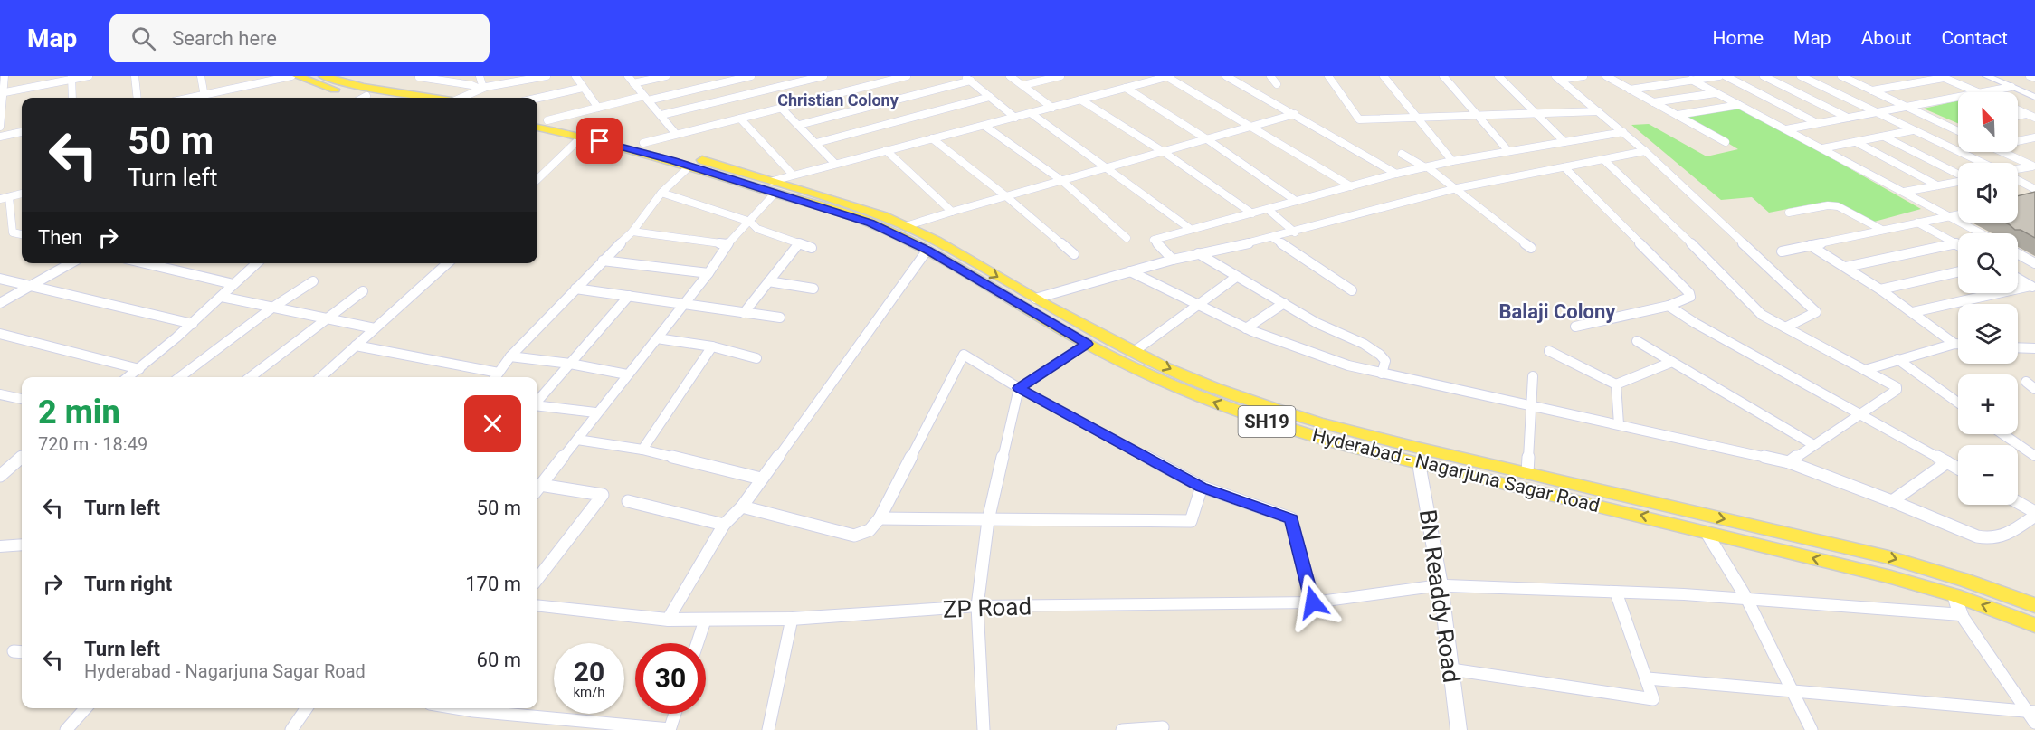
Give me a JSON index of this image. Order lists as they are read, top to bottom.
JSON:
{
  "streets": {
    "main road": ["SH19", "Hyderabad - Nagarjuna Sagar Road"],
    "street": ["BN Readdy Road", "ZP Road"]
  },
  "crossings": [
    ["Hyderabad - Nagarjuna Sagar Road", "BN Readdy Road"],
    ["BN Readdy Road", "ZP Road"]
  ],
  "districts": ["Christian Colony", "Balaji Colony"],
  "north": "top left",
  "page": {
    "header": "Map",
    "search": "Search here",
    "nav": [
      "Home",
      "Map",
      "About",
      "Contact"
    ],
    "map_buttons": ["+", "−"],
    "turn": ["50 m", "Turn left"],
    "then": "Then",
    "heading": ["2 min", "720 m · 18:49"],
    "list": [
      {
        "name": "Turn left",
        "value": "50 m"
      },
      {
        "name": "Turn right",
        "value": "170 m"
      },
      {
        "name": "Turn left",
        "note": "Hyderabad - Nagarjuna Sagar Road",
        "value": "60 m"
      }
    ],
    "speed": "20 km/h",
    "limit": "30"
  }
}
